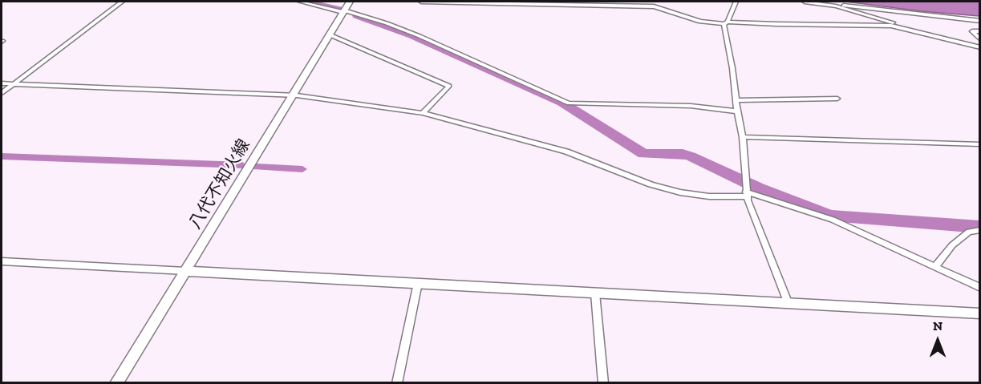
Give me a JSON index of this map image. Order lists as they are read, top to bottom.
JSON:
{
  "streets": {
    "street": ["八代不知火線"]
  },
  "north": "top"
}
